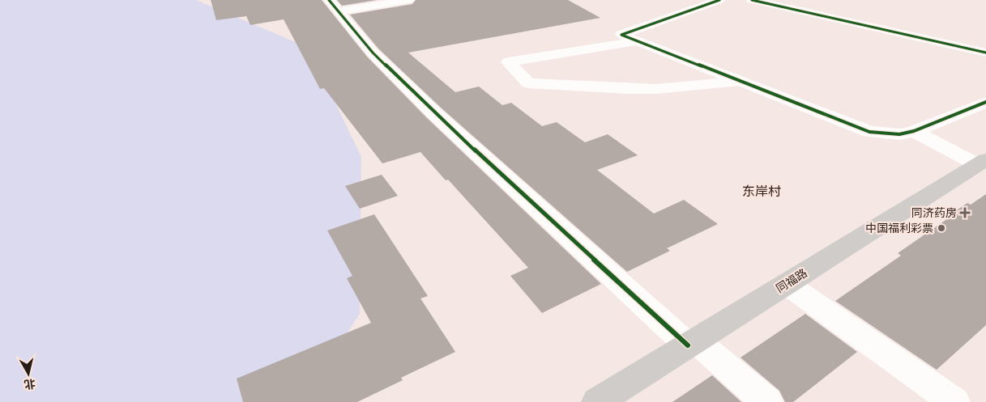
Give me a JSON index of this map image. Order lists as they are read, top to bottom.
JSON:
{
  "streets": {
    "street": ["同福路"]
  },
  "districts": ["东岸村"],
  "places": {
    "health": ["同济药房"],
    "other": ["中国福利彩票"]
  },
  "north": "bottom"
}
